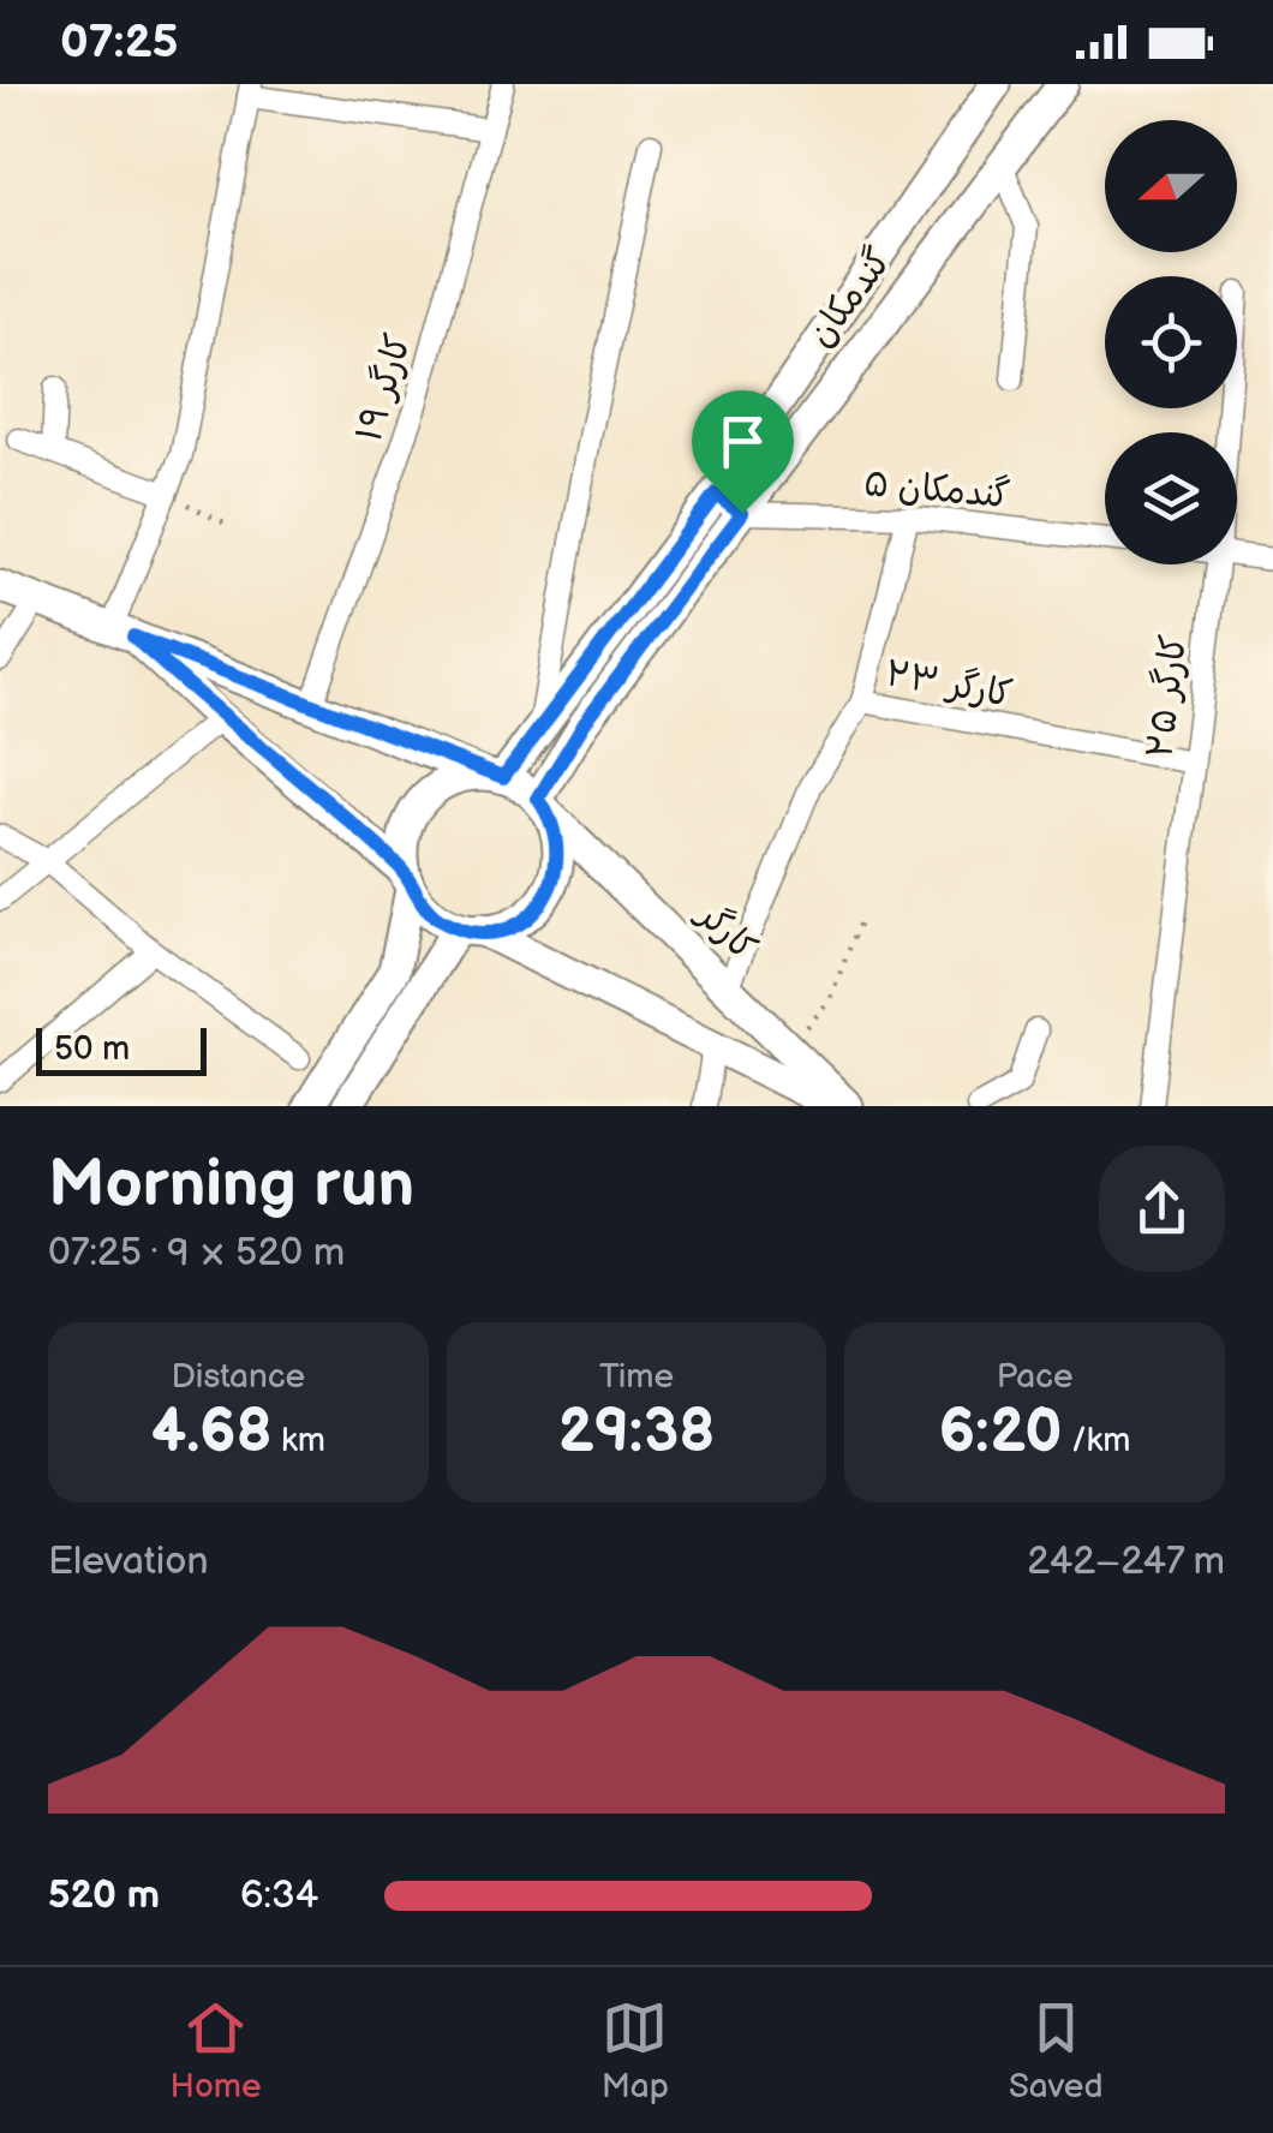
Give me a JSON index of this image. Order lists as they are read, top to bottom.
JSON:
{
  "streets": {
    "main road": ["گندمکان", "کارگر"],
    "street": [
      "کارگر ۱۹",
      "گندمکان ۵",
      "کارگر ۲۳",
      "کارگر ۲۵"
    ]
  },
  "crossings": [
    ["گندمکان", "گندمکان ۵"],
    ["گندمکان", "کارگر"],
    ["کارگر ۲۳", "کارگر ۲۵"],
    ["کارگر ۲۳", "کارگر"]
  ],
  "scale_bar": "50 m",
  "north": "left",
  "page": {
    "status": "07:25",
    "scale": "50 m",
    "heading": ["Morning run", "07:25 · 9 × 520 m"],
    "stats": [
      ["Distance", "4.68 km"],
      ["Time", "29:38"],
      ["Pace", "6:20 /km"]
    ],
    "chart": ["Elevation", "242–247 m"],
    "list": [
      {
        "name": "520 m",
        "note": "6:34"
      }
    ],
    "tabs": ["Home", "Map", "Saved"]
  }
}
